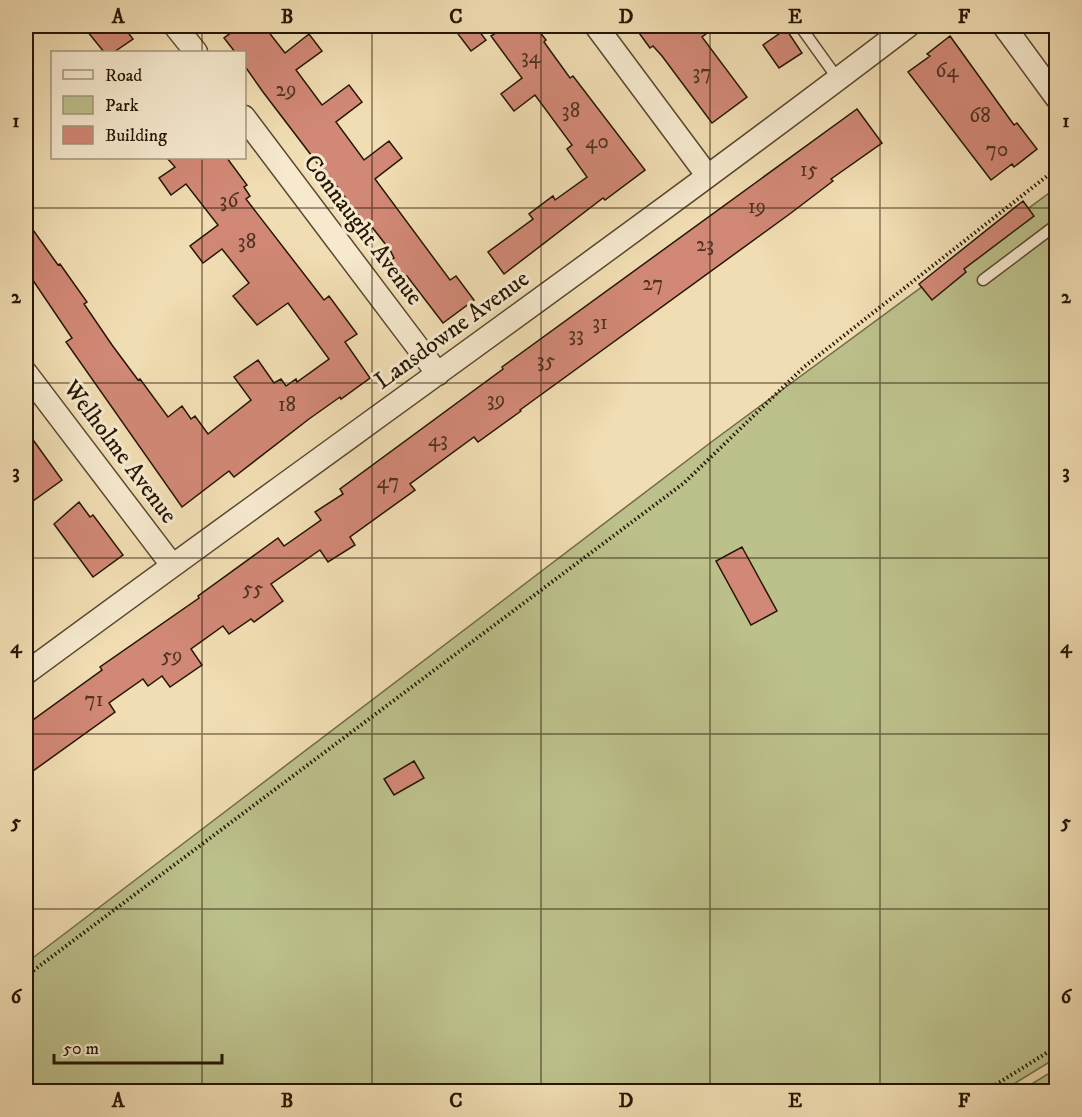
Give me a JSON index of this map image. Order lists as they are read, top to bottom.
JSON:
{
  "streets": {
    "street": ["Connaught Avenue", "Lansdowne Avenue", "Welholme Avenue"]
  },
  "crossings": [
    ["Connaught Avenue", "Lansdowne Avenue"],
    ["Lansdowne Avenue", "Welholme Avenue"]
  ],
  "house_numbers": [
    "34",
    "64",
    "37",
    "29",
    "38",
    "68",
    "40",
    "70",
    "15",
    "36",
    "19",
    "38",
    "23",
    "27",
    "31",
    "33",
    "35",
    "39",
    "18",
    "43",
    "47",
    "55",
    "59",
    "71"
  ],
  "legend": ["Road", "Park", "Building"],
  "scale_bar": "50 m",
  "grid": {
    "columns": [
      "A",
      "B",
      "C",
      "D",
      "E",
      "F"
    ],
    "rows": [
      "1",
      "2",
      "3",
      "4",
      "5",
      "6"
    ]
  }
}
